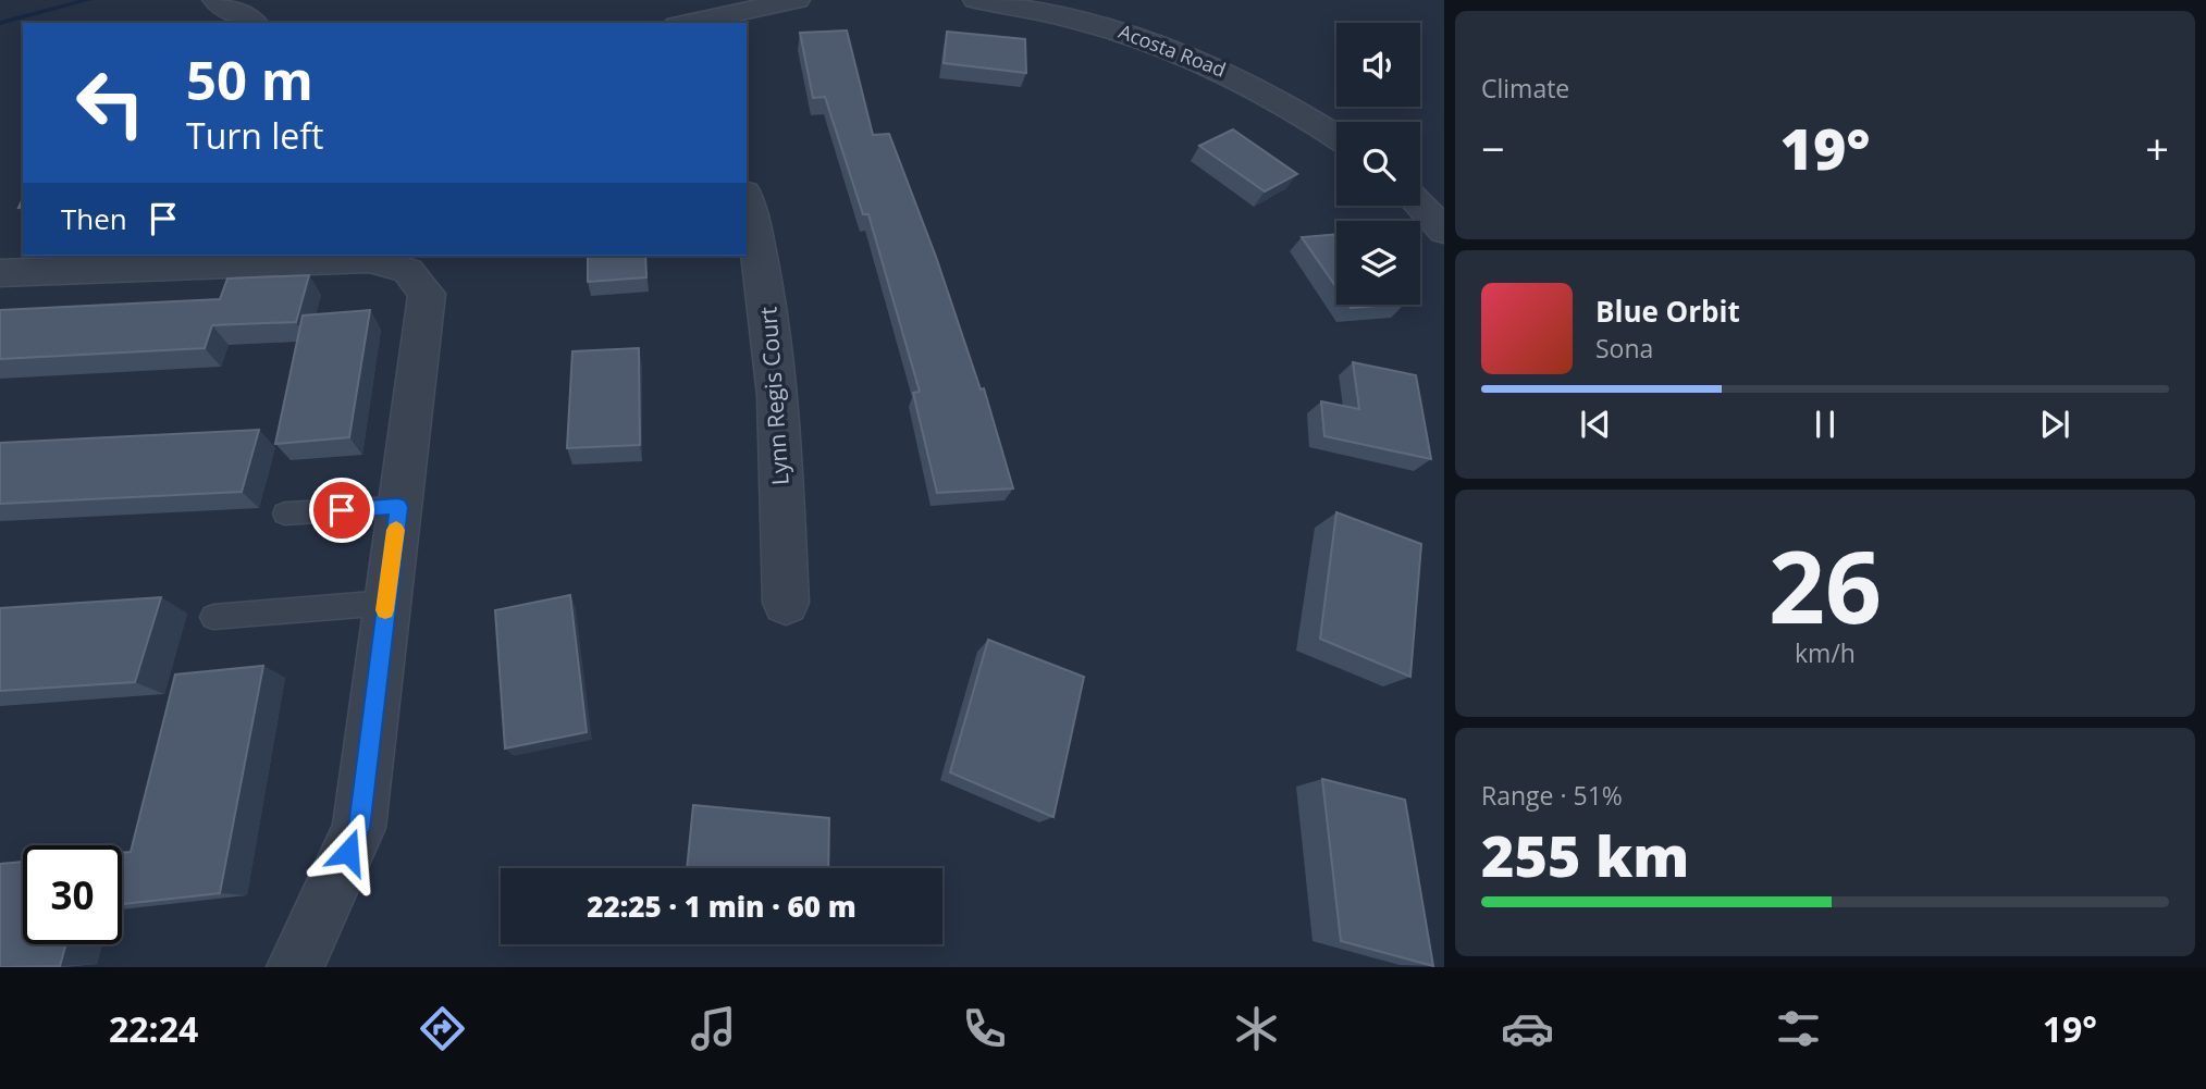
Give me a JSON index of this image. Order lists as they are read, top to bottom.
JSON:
{
  "streets": {
    "street": ["Acosta Road", "Lynn Regis Court"]
  },
  "page": {
    "tile": [
      "Climate",
      ["26", "km/h"],
      ["Range · 51%", "255 km"]
    ],
    "turn": ["50 m", "Turn left"],
    "heat": ["−", "19°", "+"],
    "then": "Then",
    "song": ["Blue Orbit", "Sona"],
    "limit": "30",
    "trip": "22:25 · 1 min · 60 m",
    "tabs": ["22:24", "19°"]
  }
}
